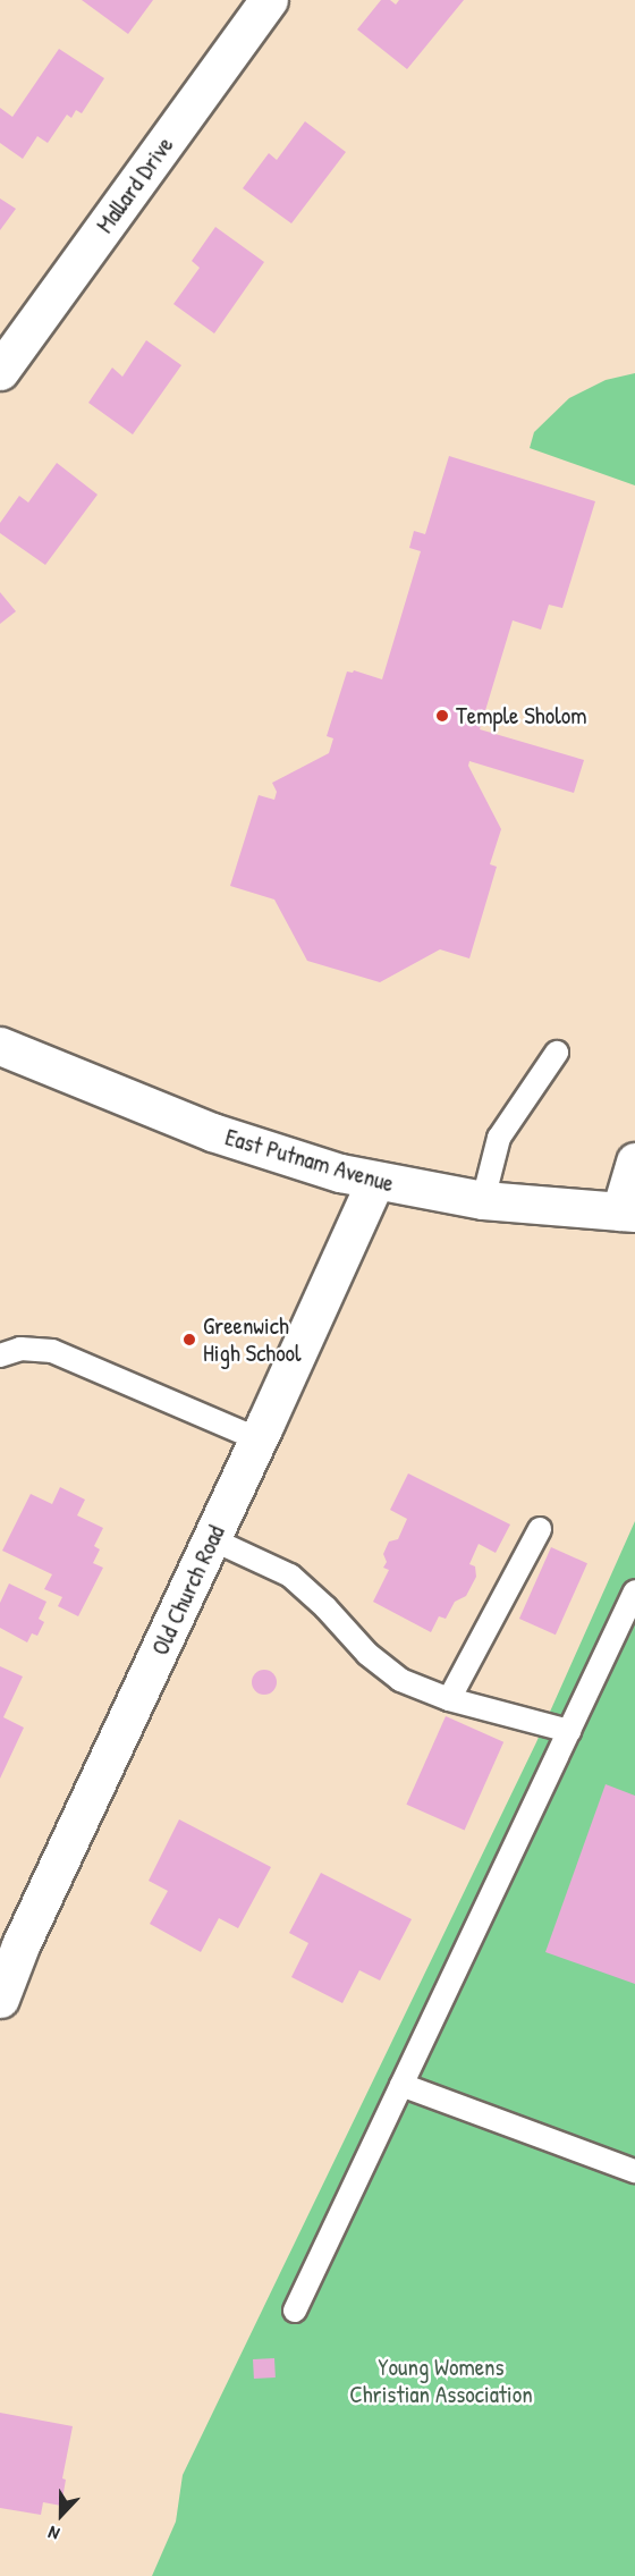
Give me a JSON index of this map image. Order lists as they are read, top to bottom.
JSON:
{
  "streets": {
    "street": ["Mallard Drive", "East Putnam Avenue", "Old Church Road"]
  },
  "crossings": [
    ["East Putnam Avenue", "Old Church Road"]
  ],
  "parks": ["Young Womens Christian Association"],
  "places": ["Temple Sholom", "Greenwich High School"],
  "north": "bottom"
}
